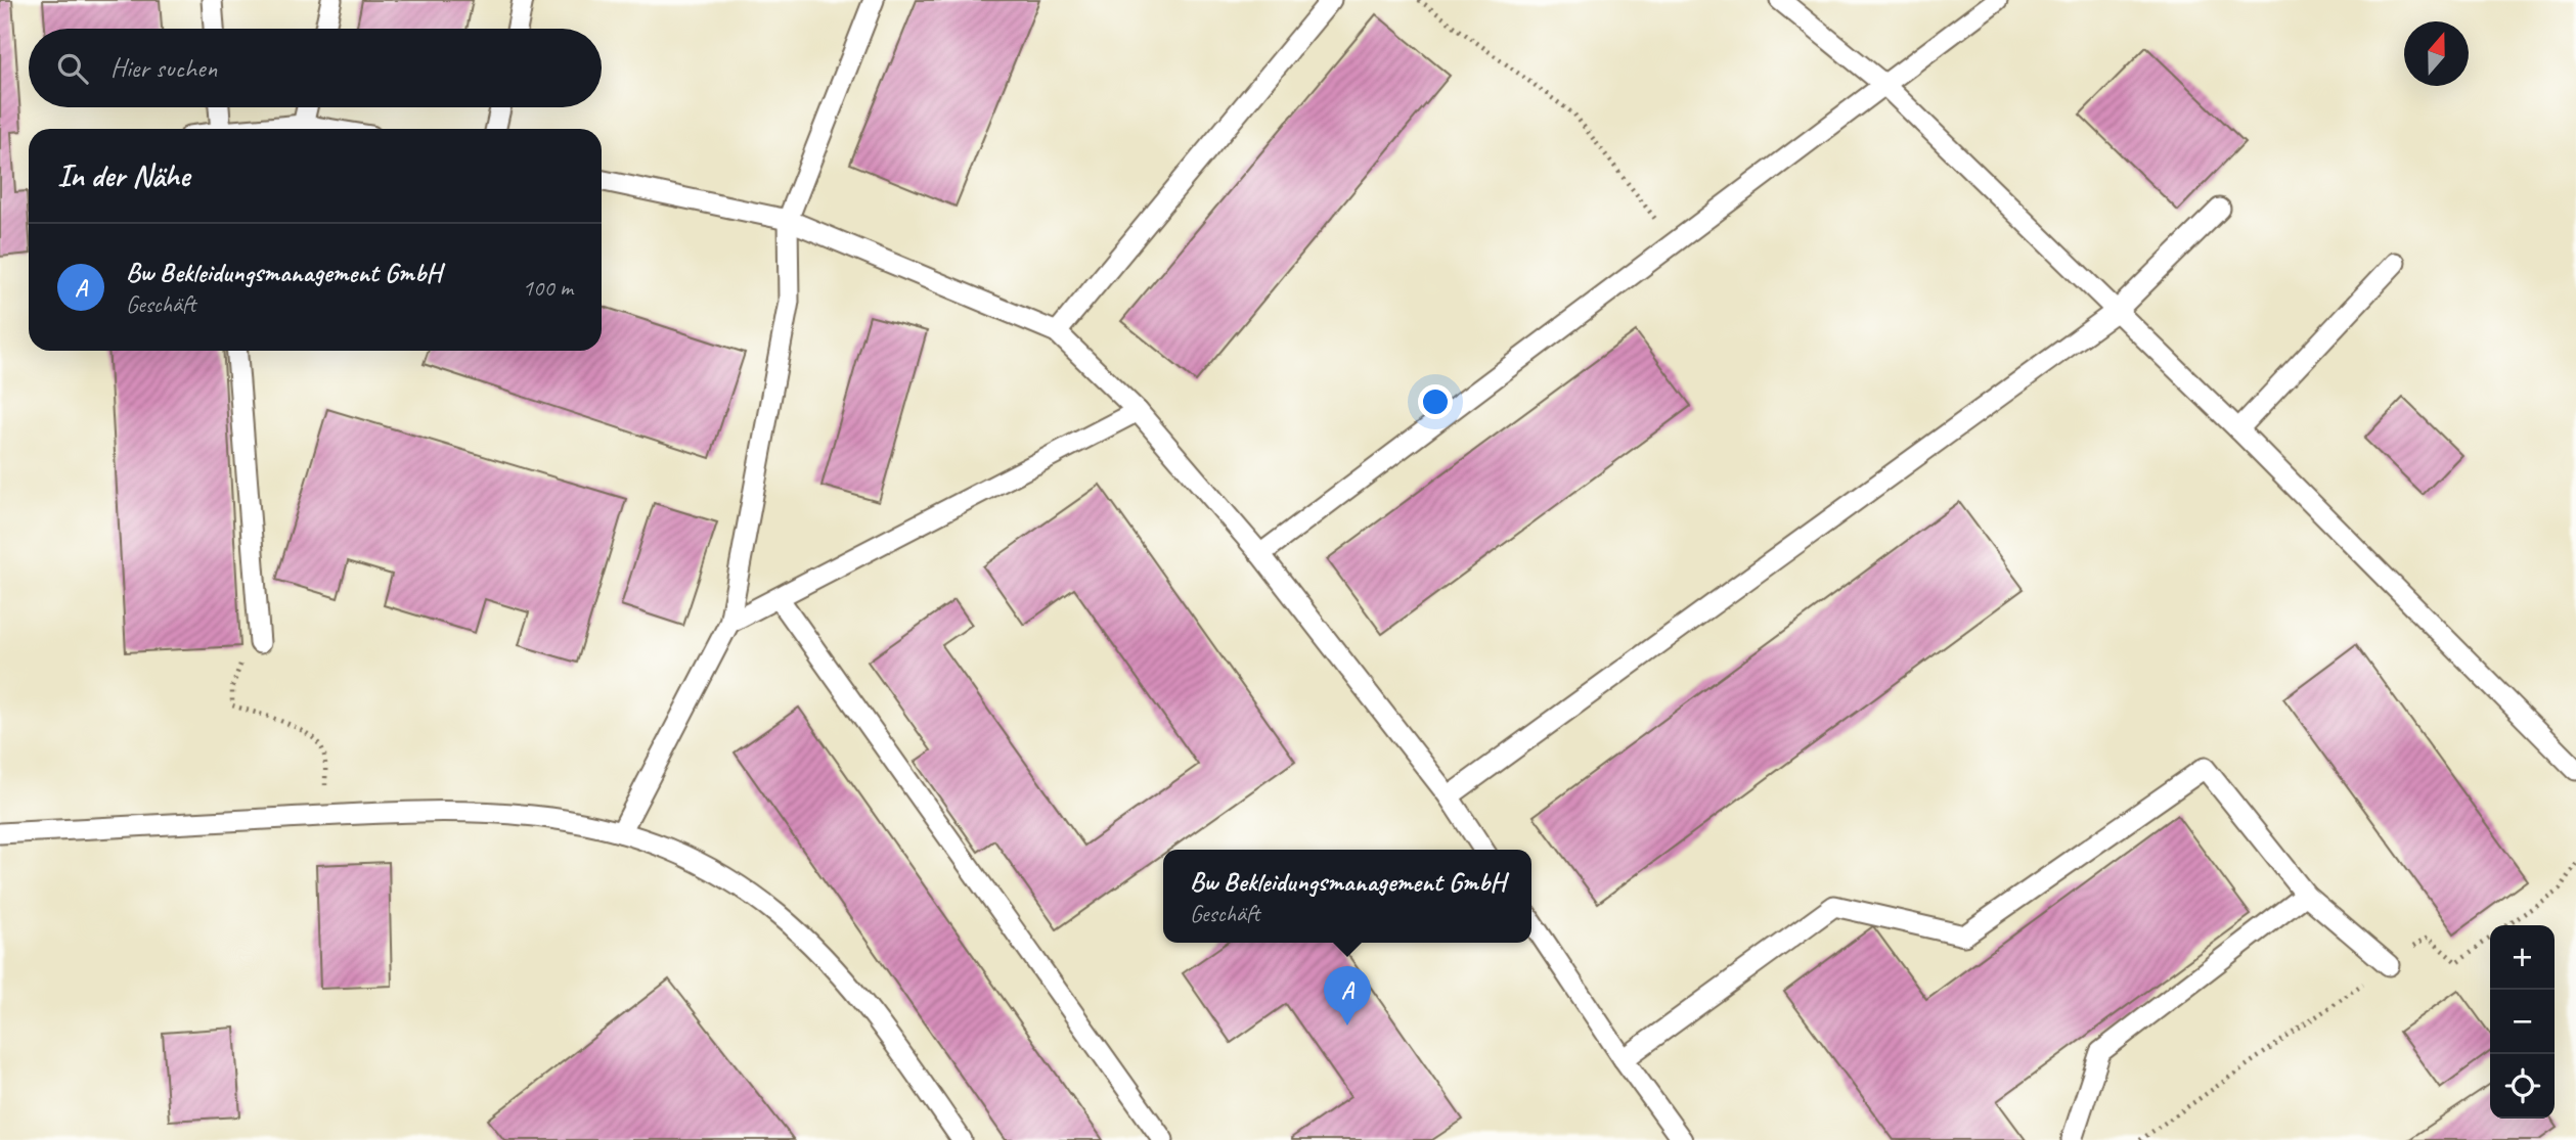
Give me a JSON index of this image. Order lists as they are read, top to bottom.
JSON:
{
  "north": "top",
  "page": {
    "search": "Hier suchen",
    "heading": "In der Nähe",
    "list": [
      {
        "mark": "A",
        "name": "Bw Bekleidungsmanagement GmbH",
        "note": "Geschäft",
        "value": "100 m"
      }
    ],
    "popup": ["Bw Bekleidungsmanagement GmbH", "Geschäft"],
    "map_buttons": ["+", "−"],
    "pins": "A"
  }
}
